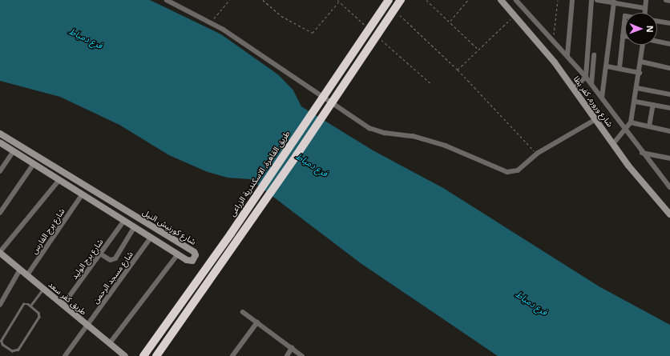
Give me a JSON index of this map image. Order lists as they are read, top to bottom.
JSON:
{
  "streets": {
    "highway": ["طريق القاهرة, الاسكندرية الزراعى"],
    "main road": ["شارع وروره, كفر بطا", "شارع كورنيش النيل", "طريق كفر سعد"],
    "street": ["شارع برج الفارس", "شارع برج الوليد", "شارع مسجد الرحمن"]
  },
  "crossings": [
    ["شارع كورنيش النيل", "شارع برج الفارس"],
    ["شارع كورنيش النيل", "شارع برج الوليد"],
    ["شارع كورنيش النيل", "شارع مسجد الرحمن"],
    ["شارع برج الفارس", "طريق كفر سعد"],
    ["شارع برج الوليد", "طريق كفر سعد"],
    ["شارع مسجد الرحمن", "طريق كفر سعد"]
  ],
  "water": ["فرع دمياط"],
  "north": "right"
}
